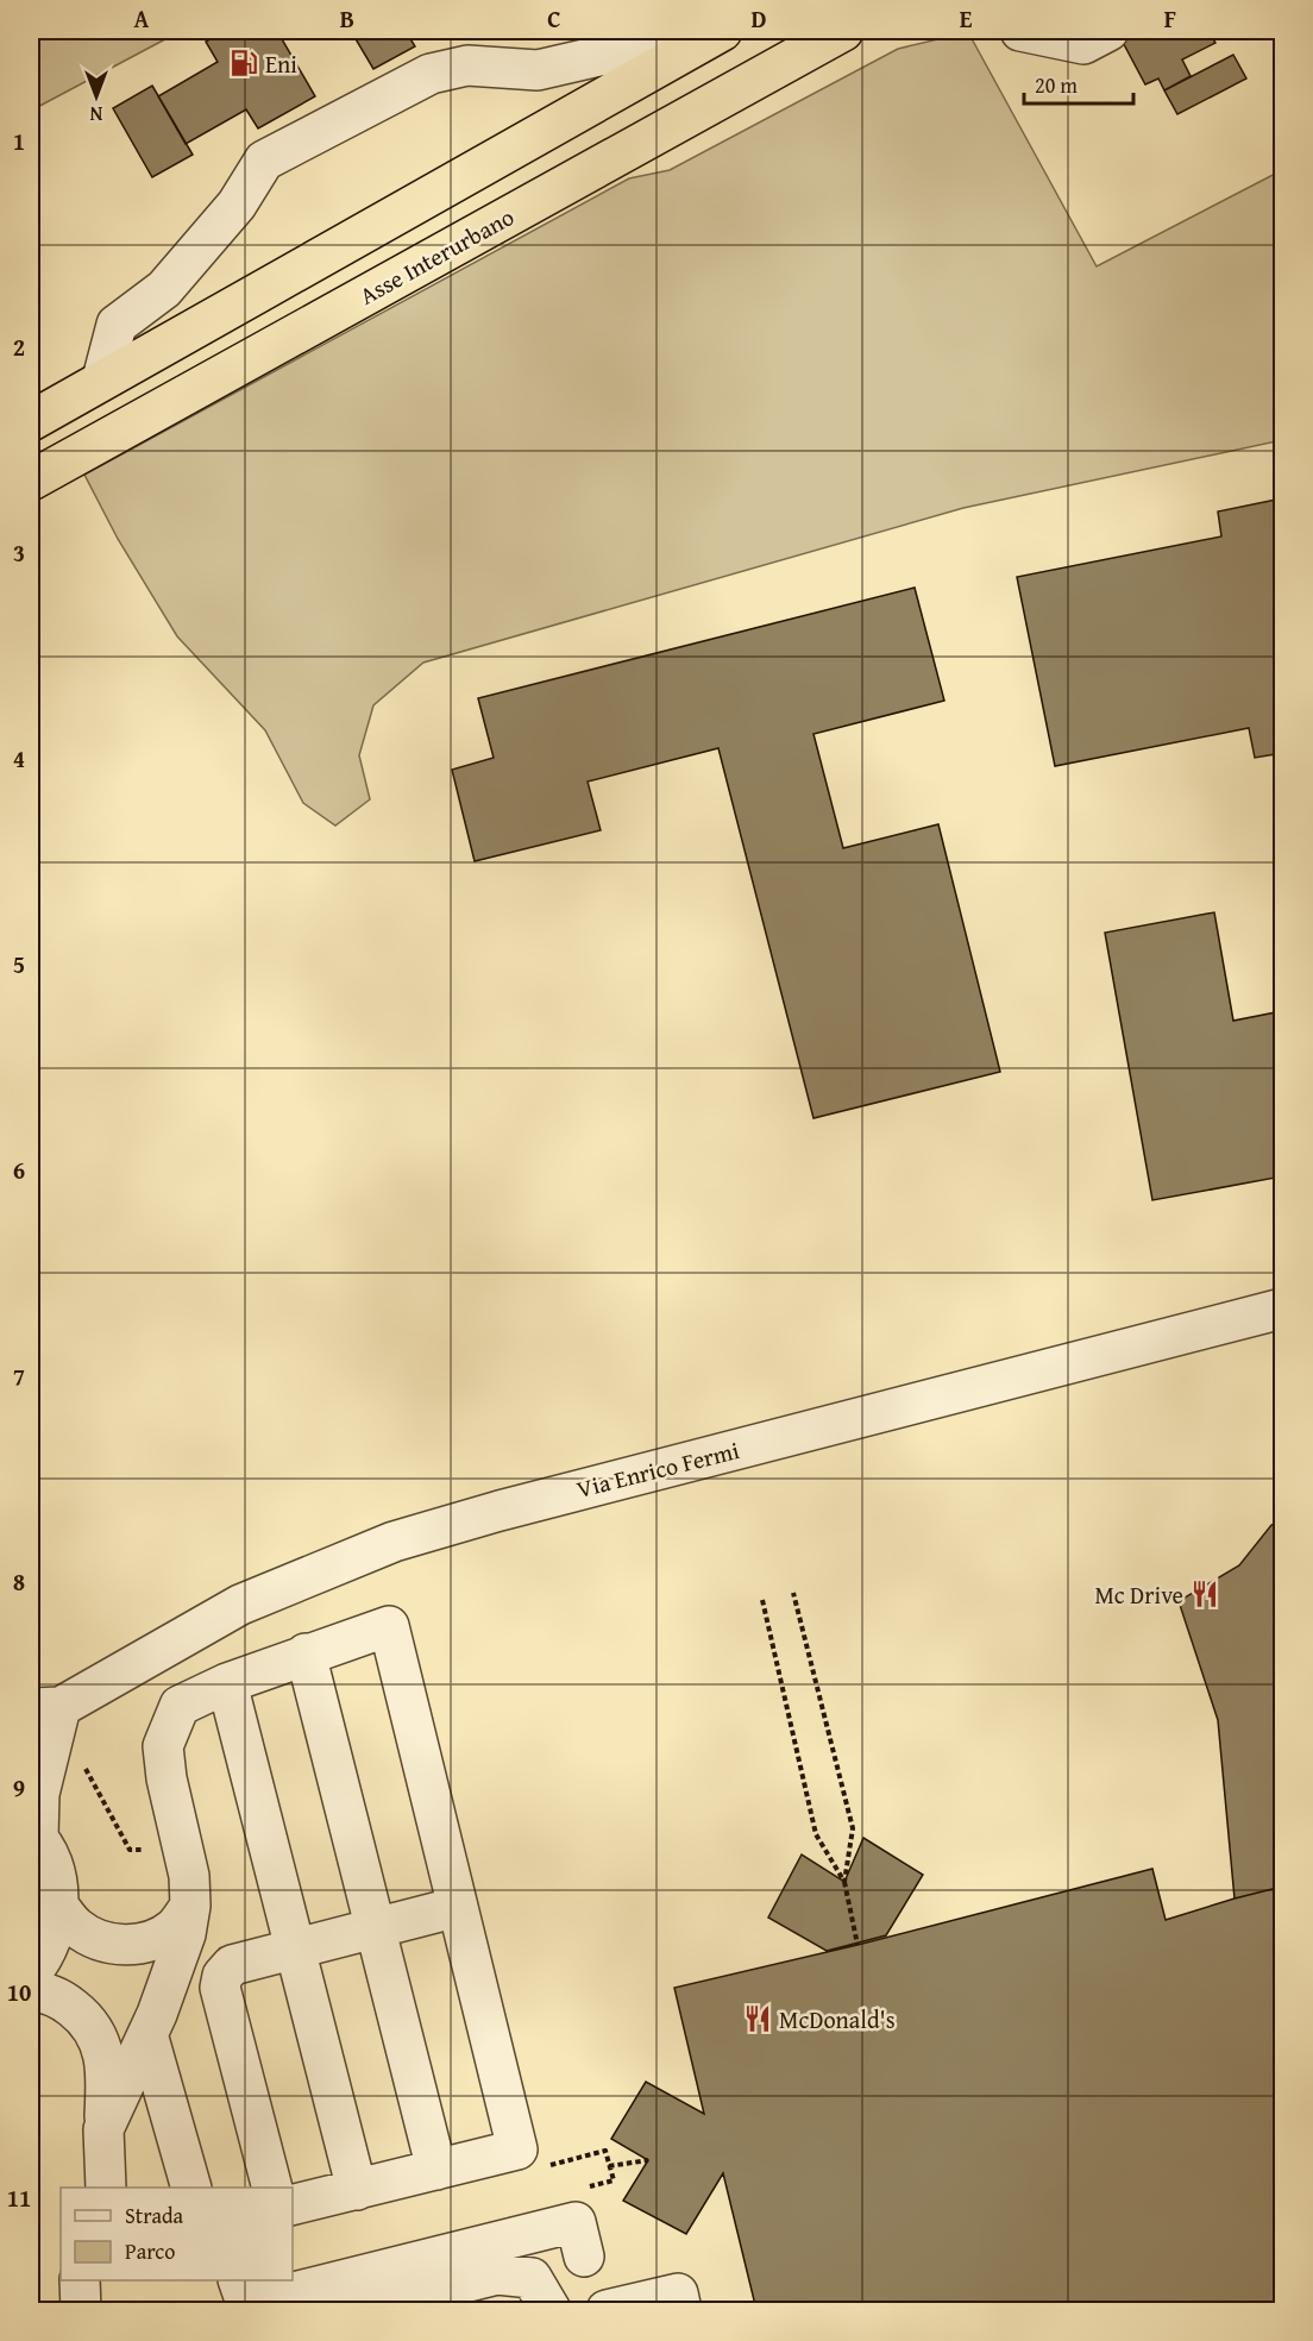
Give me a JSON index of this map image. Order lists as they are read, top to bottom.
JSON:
{
  "streets": {
    "highway": ["Asse Interurbano"],
    "street": ["Via Enrico Fermi"]
  },
  "places": {
    "fuel station": ["Eni"],
    "restaurant": ["Mc Drive", "McDonald's"]
  },
  "legend": ["Strada", "Parco"],
  "scale_bar": "20 m",
  "north": "bottom",
  "grid": {
    "columns": [
      "A",
      "B",
      "C",
      "D",
      "E",
      "F"
    ],
    "rows": [
      "1",
      "2",
      "3",
      "4",
      "5",
      "6",
      "7",
      "8",
      "9",
      "10",
      "11"
    ]
  }
}
